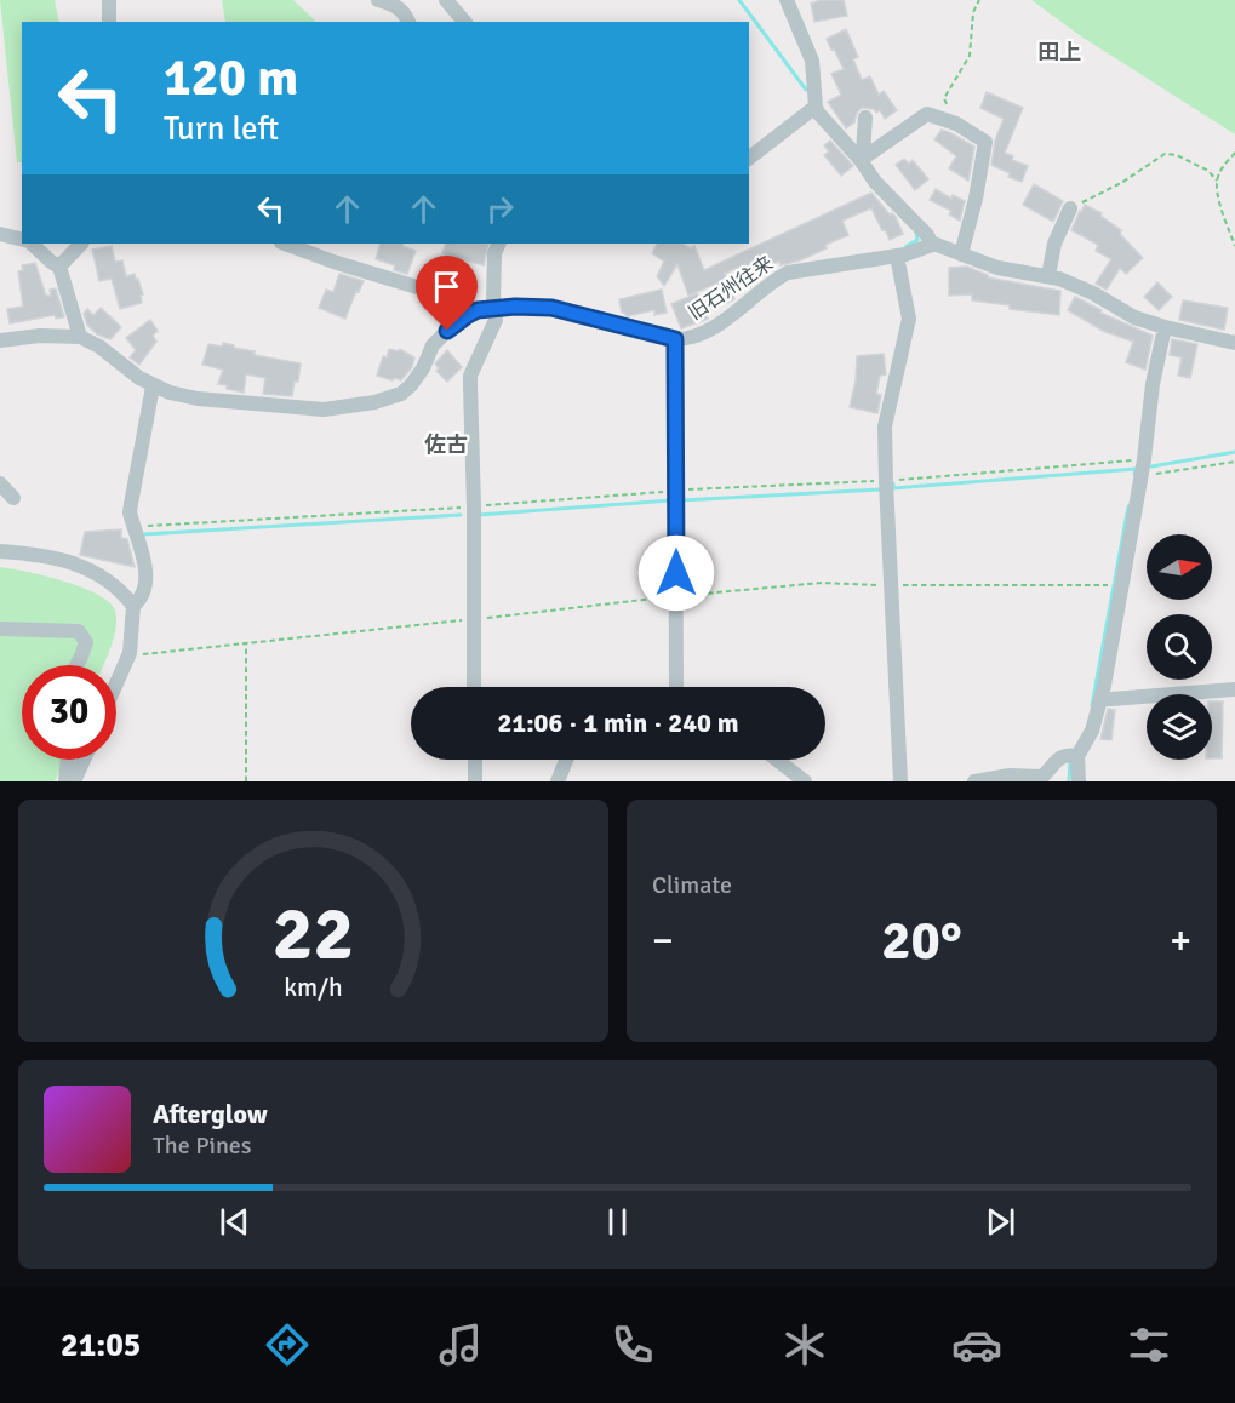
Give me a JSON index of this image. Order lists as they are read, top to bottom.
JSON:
{
  "streets": {
    "street": ["旧石州往来"]
  },
  "districts": ["田上", "佐古"],
  "north": "right",
  "page": {
    "turn": ["120 m", "Turn left"],
    "limit": "30",
    "trip": "21:06 · 1 min · 240 m",
    "tile": "Climate",
    "heat": ["−", "20°", "+"],
    "song": ["Afterglow", "The Pines"],
    "tabs": "21:05",
    "gauge": ["22", "km/h"]
  }
}
